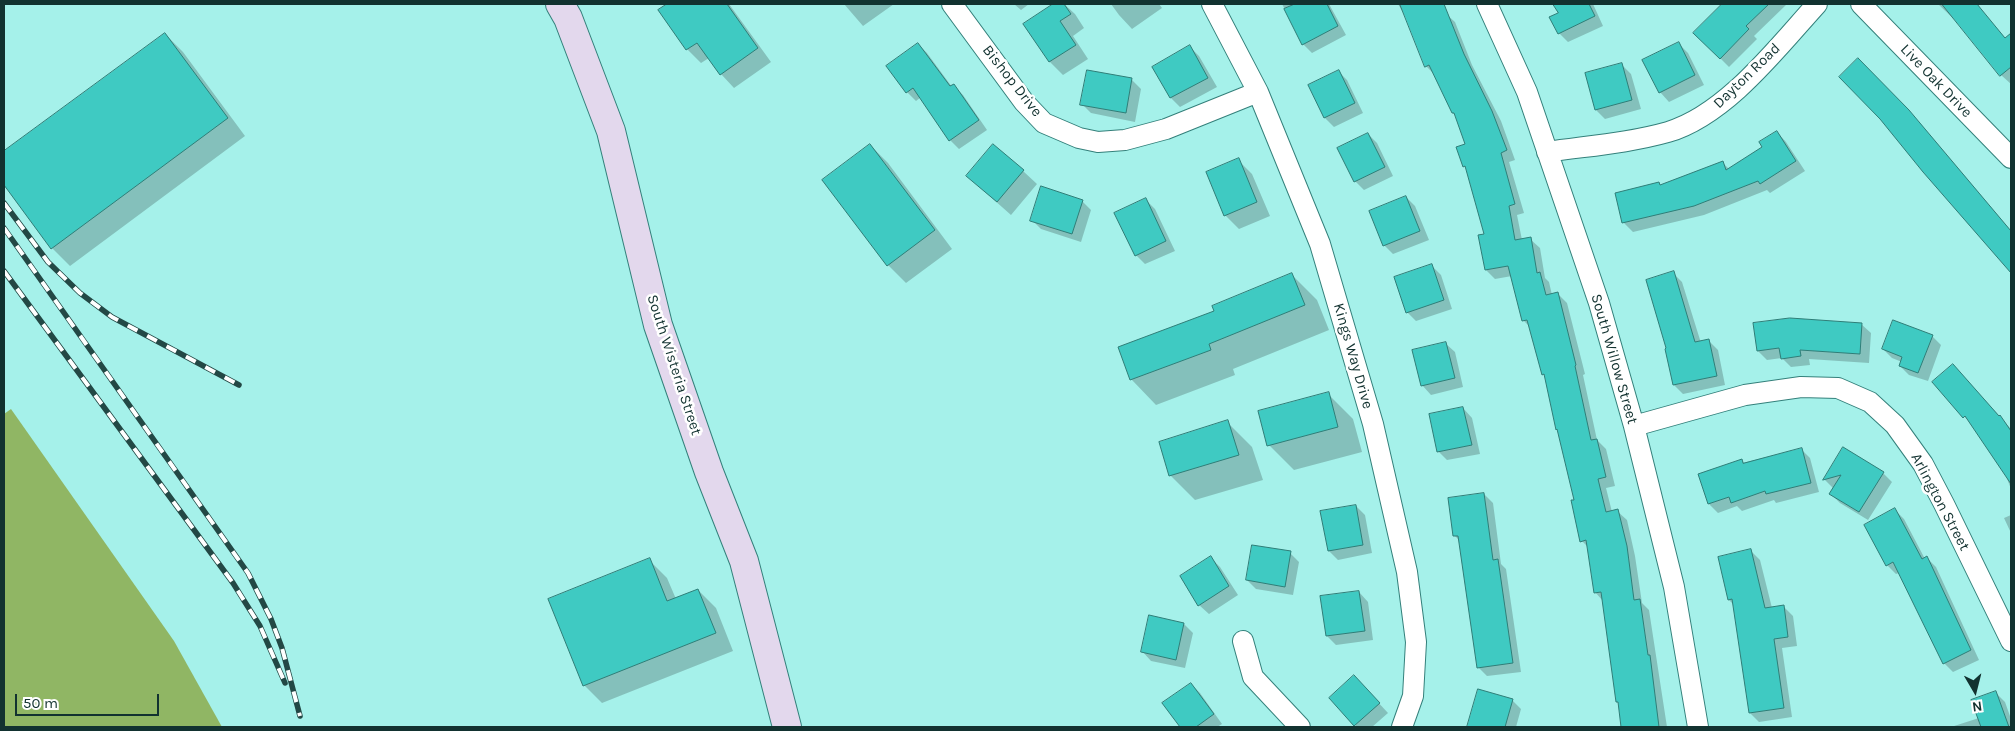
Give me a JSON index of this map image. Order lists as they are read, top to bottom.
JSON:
{
  "streets": {
    "street": [
      "Dayton Road",
      "Bishop Drive",
      "Live Oak Drive",
      "Kings Way Drive",
      "South Willow Street",
      "South Wisteria Street",
      "Arlington Street"
    ]
  },
  "crossings": [
    ["Dayton Road", "South Willow Street"],
    ["Bishop Drive", "Kings Way Drive"],
    ["South Willow Street", "Arlington Street"]
  ],
  "scale_bar": "50 m",
  "north": "bottom"
}
